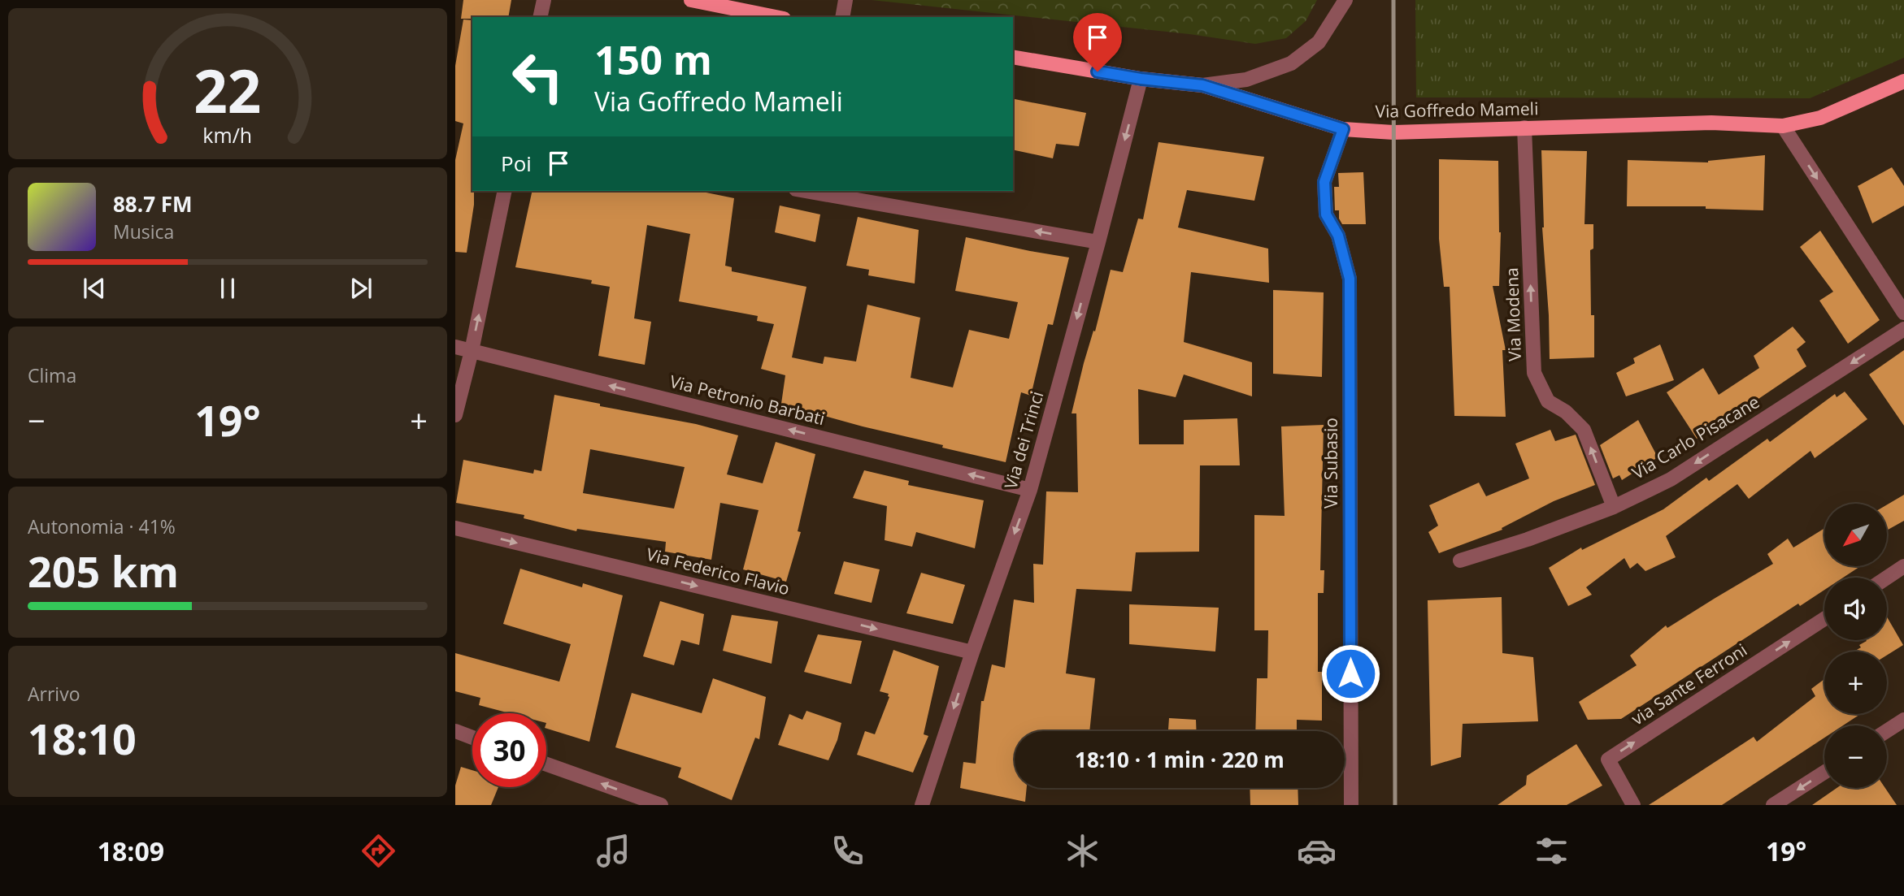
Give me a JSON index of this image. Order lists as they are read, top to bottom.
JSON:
{
  "streets": {
    "main road": ["Via Goffredo Mameli"],
    "street": [
      "Via Modena",
      "Via Petronio Barbati",
      "Via Carlo Pisacane",
      "Via dei Trinci",
      "Via Subasio",
      "Via Federico Flavio",
      "via Sante Ferroni"
    ]
  },
  "crossings": [
    ["Via Goffredo Mameli", "Via Modena"],
    ["Via Goffredo Mameli", "Via dei Trinci"],
    ["Via Goffredo Mameli", "Via Subasio"],
    ["Via Modena", "Via Carlo Pisacane"],
    ["Via Petronio Barbati", "Via dei Trinci"],
    ["Via dei Trinci", "Via Federico Flavio"]
  ],
  "one_way": [
    "Via Modena",
    "Via Petronio Barbati",
    "Via Carlo Pisacane",
    "Via dei Trinci",
    "Via Federico Flavio",
    "via Sante Ferroni"
  ],
  "north": "bottom left",
  "page": {
    "turn": ["150 m", "Via Goffredo Mameli"],
    "then": "Poi",
    "song": ["88.7 FM", "Musica"],
    "tile": [
      "Clima",
      ["Autonomia · 41%", "205 km"],
      ["Arrivo", "18:10"]
    ],
    "heat": ["−", "19°", "+"],
    "map_buttons": ["+", "−"],
    "limit": "30",
    "trip": "18:10 · 1 min · 220 m",
    "tabs": ["18:09", "19°"],
    "gauge": ["22", "km/h"]
  }
}
